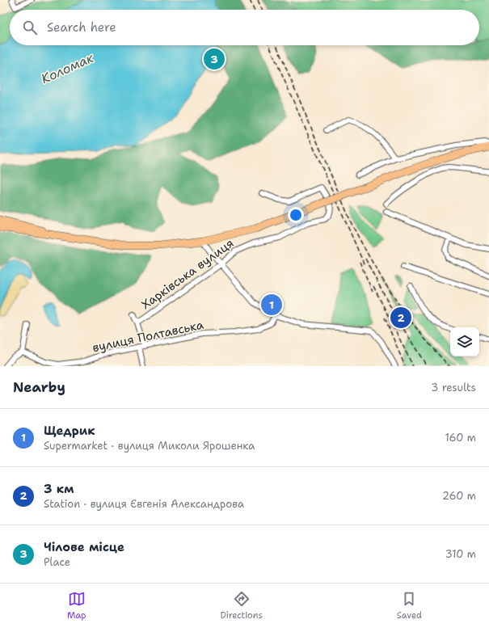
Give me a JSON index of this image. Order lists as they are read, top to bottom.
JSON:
{
  "streets": {
    "street": ["Харківська вулиця", "вулиця Полтавська"]
  },
  "crossings": [
    ["Харківська вулиця", "вулиця Полтавська"]
  ],
  "water": ["Коломак"],
  "page": {
    "search": "Search here",
    "pins": ["3", "1", "2"],
    "heading": ["Nearby", "3 results"],
    "list": [
      {
        "mark": "1",
        "name": "Щедрик",
        "note": "Supermarket · вулиця Миколи Ярошенка",
        "value": "160 m"
      },
      {
        "mark": "2",
        "name": "3 км",
        "note": "Station · вулиця Євгенія Александрова",
        "value": "260 m"
      },
      {
        "mark": "3",
        "name": "Чілове місце",
        "note": "Place",
        "value": "310 m"
      }
    ],
    "nav": ["Map", "Directions", "Saved"]
  }
}
